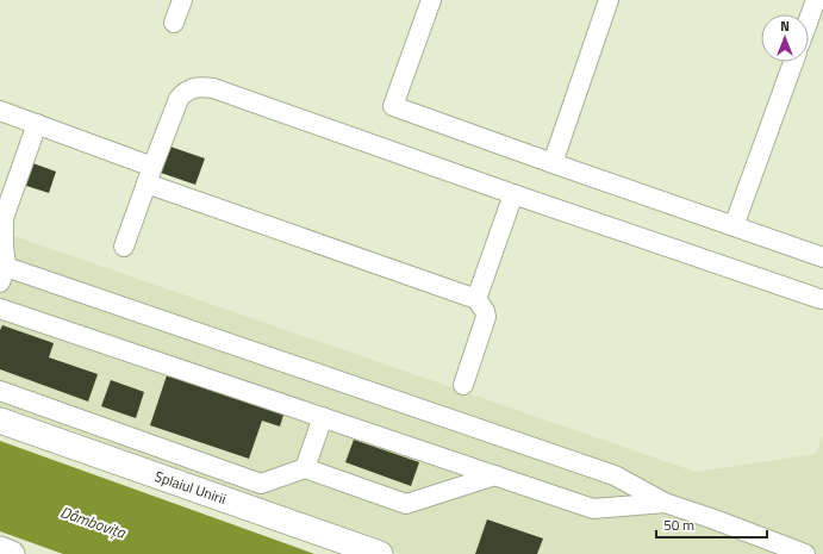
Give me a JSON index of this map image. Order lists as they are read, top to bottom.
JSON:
{
  "streets": {
    "main road": ["Splaiul Unirii"]
  },
  "water": ["Dâmbovița"],
  "scale_bar": "50 m",
  "north": "top"
}
